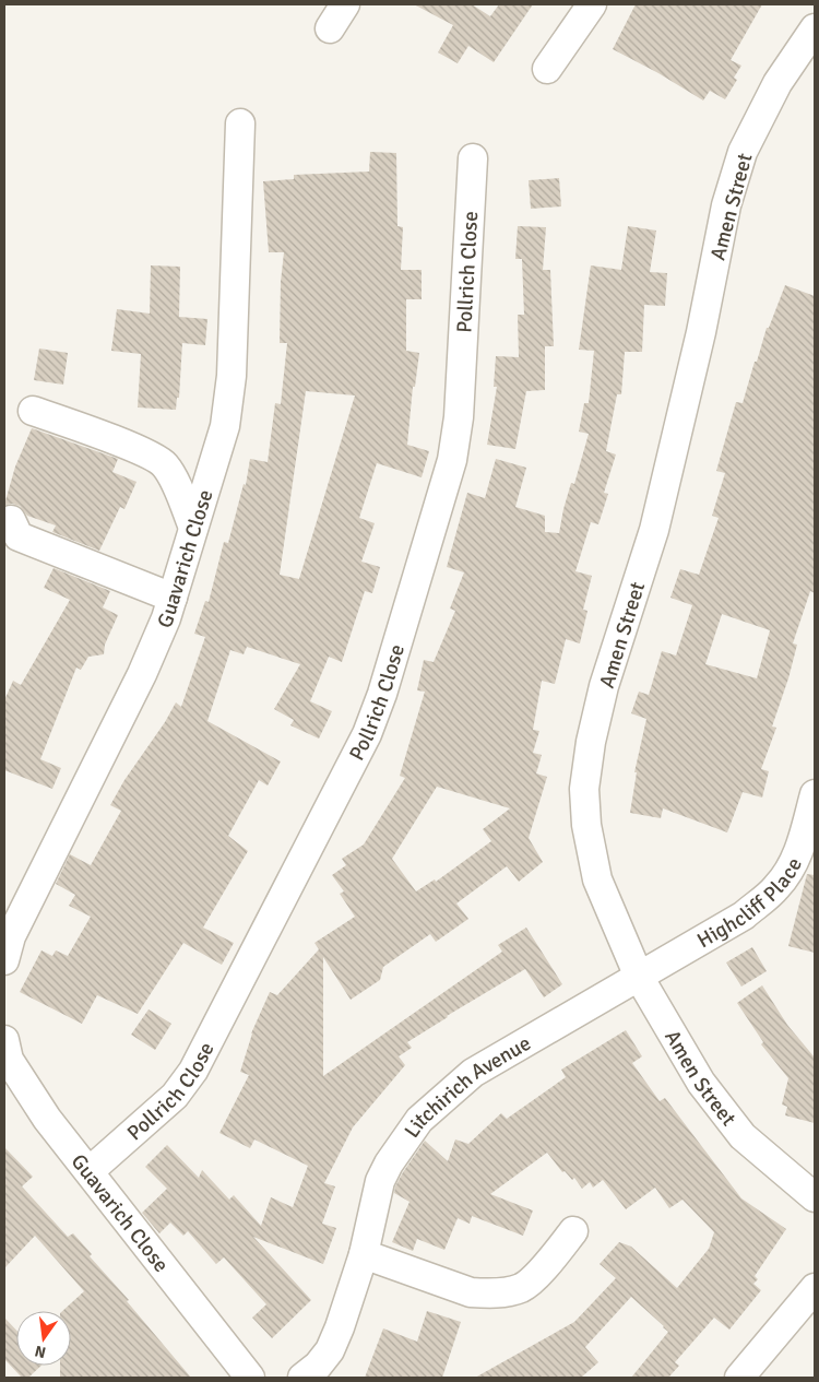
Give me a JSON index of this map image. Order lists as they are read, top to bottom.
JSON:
{
  "streets": {
    "street": [
      "Amen Street",
      "Pollrich Close",
      "Guavarich Close",
      "Highcliff Place",
      "Litchirich Avenue"
    ]
  },
  "crossings": [
    ["Amen Street", "Highcliff Place"],
    ["Amen Street", "Litchirich Avenue"],
    ["Pollrich Close", "Guavarich Close"],
    ["Highcliff Place", "Litchirich Avenue"]
  ],
  "north": "bottom"
}
